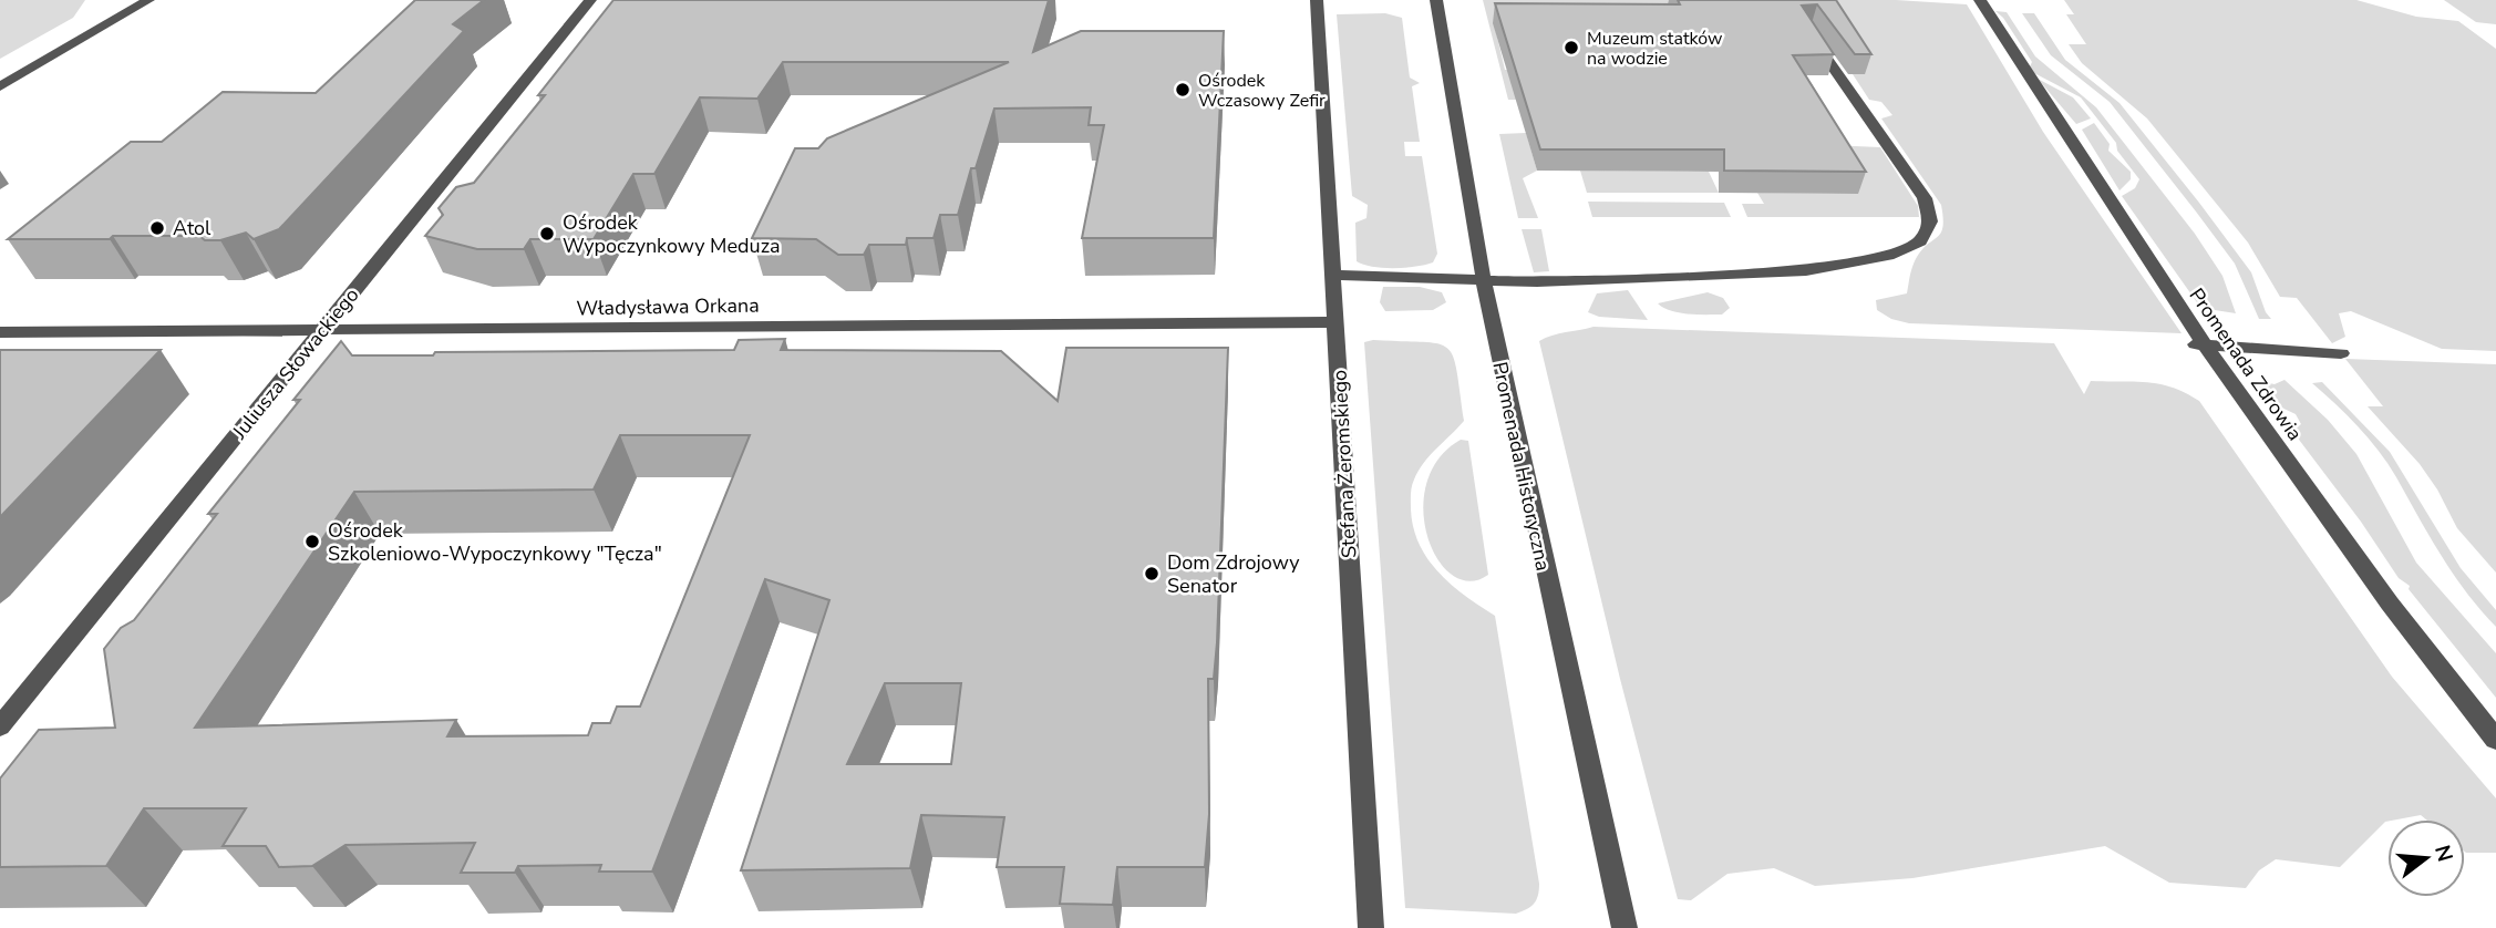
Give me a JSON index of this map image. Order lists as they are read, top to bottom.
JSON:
{
  "streets": {
    "street": [
      "Władysława Orkana",
      "Juliusza Słowackiego",
      "Promenada Zdrowia",
      "Stefana Żeromskiego",
      "Promenada Historyczna"
    ]
  },
  "crossings": [
    ["Władysława Orkana", "Juliusza Słowackiego"],
    ["Władysława Orkana", "Stefana Żeromskiego"]
  ],
  "places": [
    "Muzeum statków na wodzie",
    "Ośrodek Wczasowy Zefir",
    "Atol",
    "Ośrodek Wypoczynkowy Meduza",
    "Ośrodek Szkoleniowo-Wypoczynkowy \"Tęcza\"",
    "Dom Zdrojowy Senator"
  ],
  "north": "right"
}
